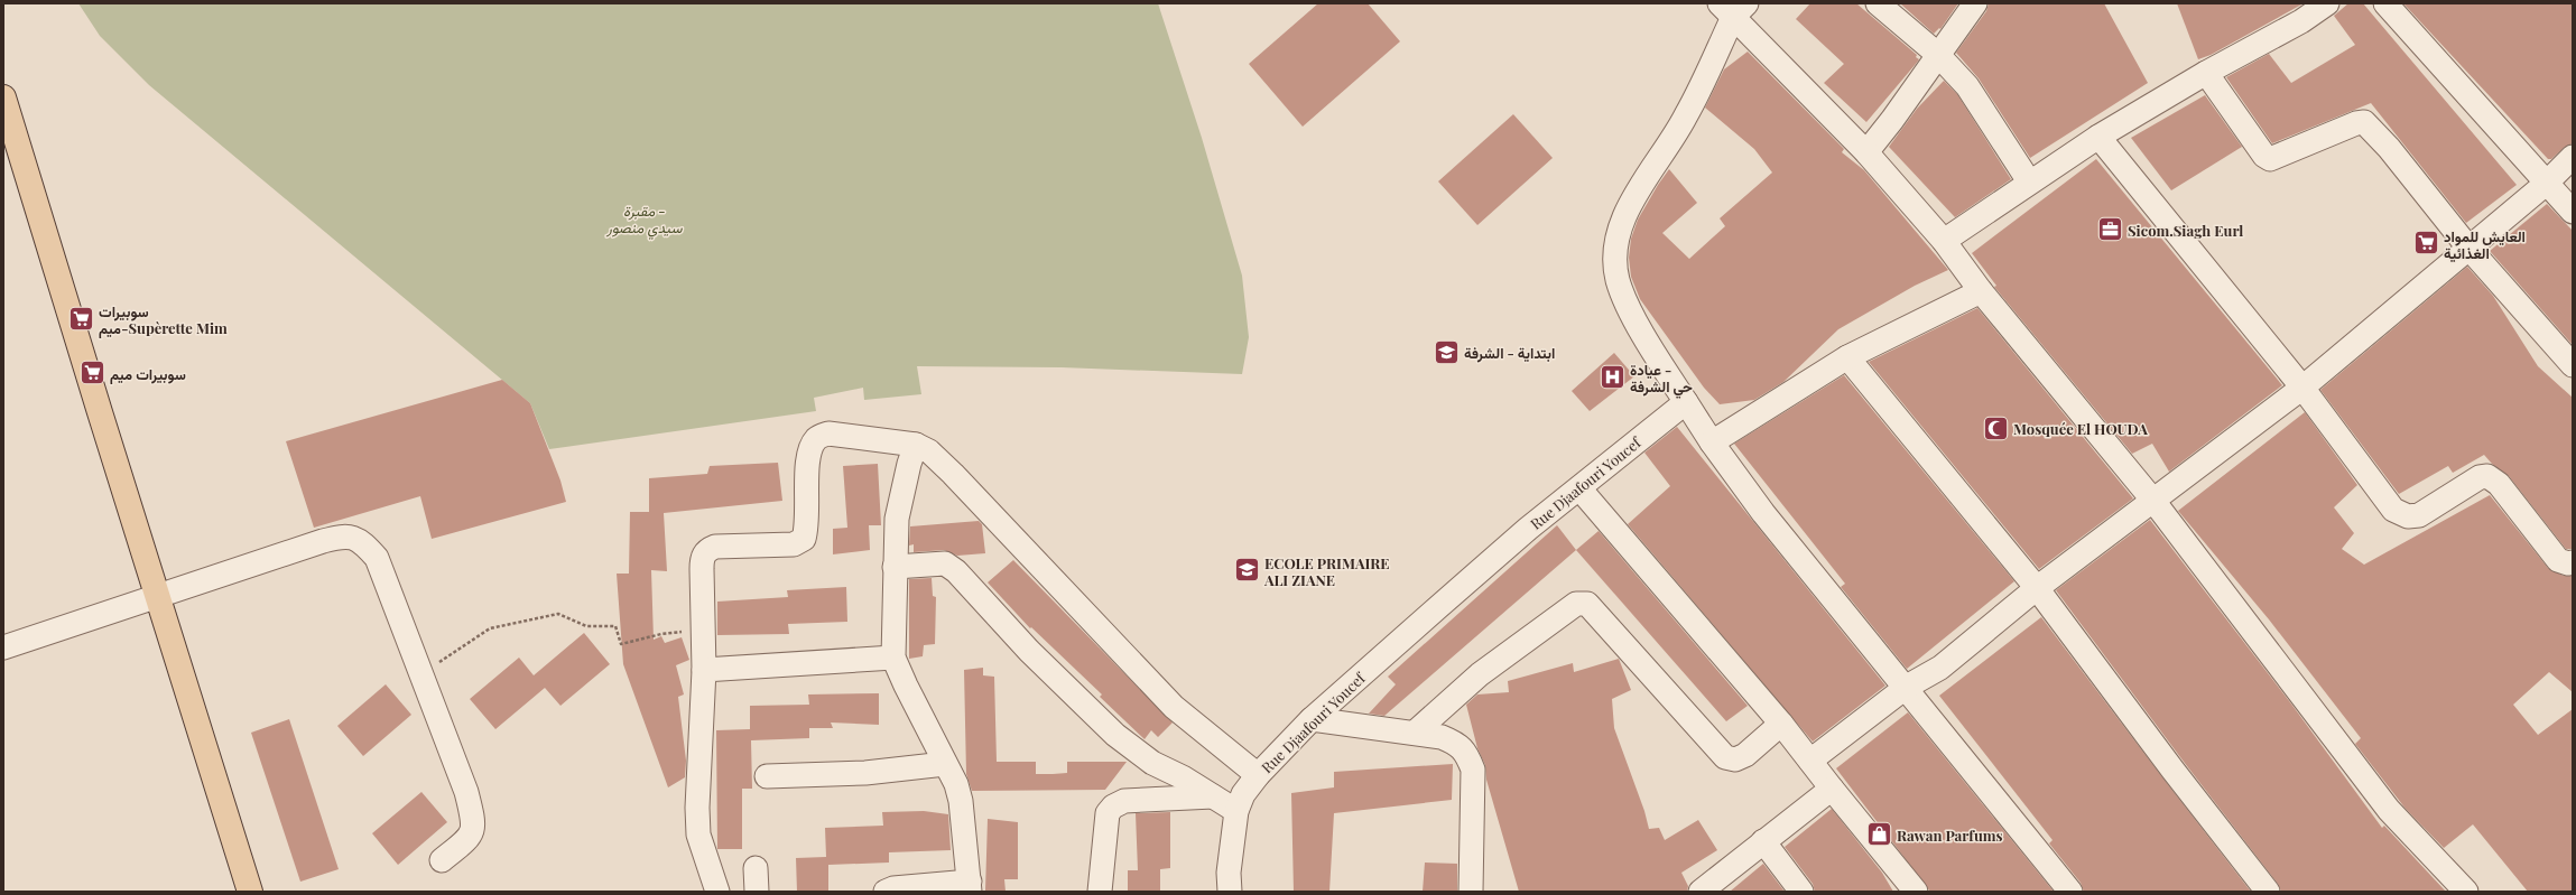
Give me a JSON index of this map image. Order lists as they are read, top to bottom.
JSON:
{
  "streets": {
    "street": ["Rue Djaafouri Youcef"]
  },
  "parks": ["مقبرة - سيدي منصور"],
  "places": {
    "office": ["Sicom.Siagh Eurl"],
    "supermarket": ["العايش للمواد الغذائية", "سوبيرات ميم-Supèrette Mim", "سوبيرات ميم"],
    "school or university": ["ابتداية - الشرفة", "ECOLE PRIMAIRE ALI ZIANE"],
    "hospital": ["عيادة - حي الشرفة"],
    "mosque": ["Mosquée El HOUDA"],
    "shop": ["Rawan Parfums"]
  }
}
